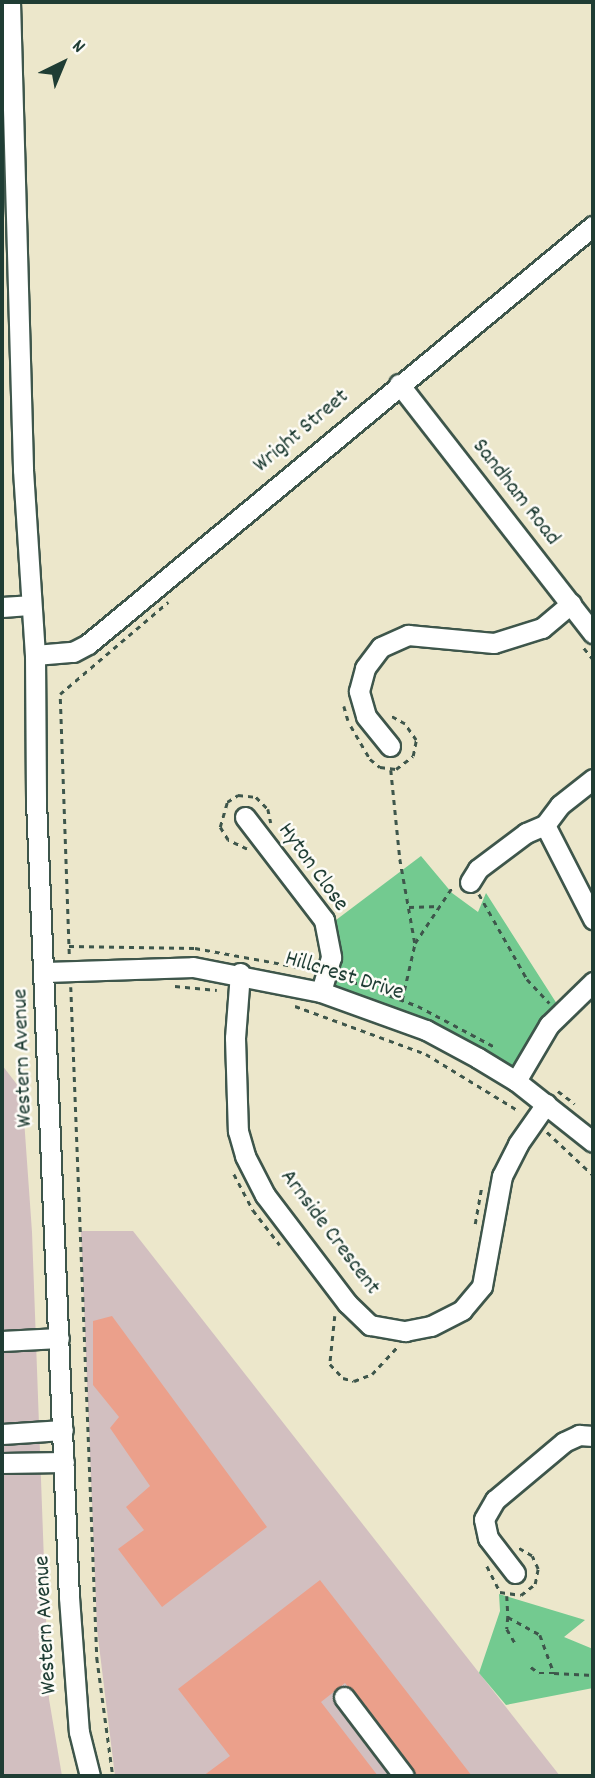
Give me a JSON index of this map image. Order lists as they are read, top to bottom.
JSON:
{
  "streets": {
    "street": [
      "Wright Street",
      "Sandham Road",
      "Hyton Close",
      "Hillcrest Drive",
      "Western Avenue",
      "Arnside Crescent"
    ]
  },
  "crossings": [
    ["Wright Street", "Sandham Road"],
    ["Wright Street", "Western Avenue"],
    ["Hyton Close", "Hillcrest Drive"],
    ["Hillcrest Drive", "Western Avenue"],
    ["Hillcrest Drive", "Arnside Crescent"]
  ],
  "north": "top right"
}
